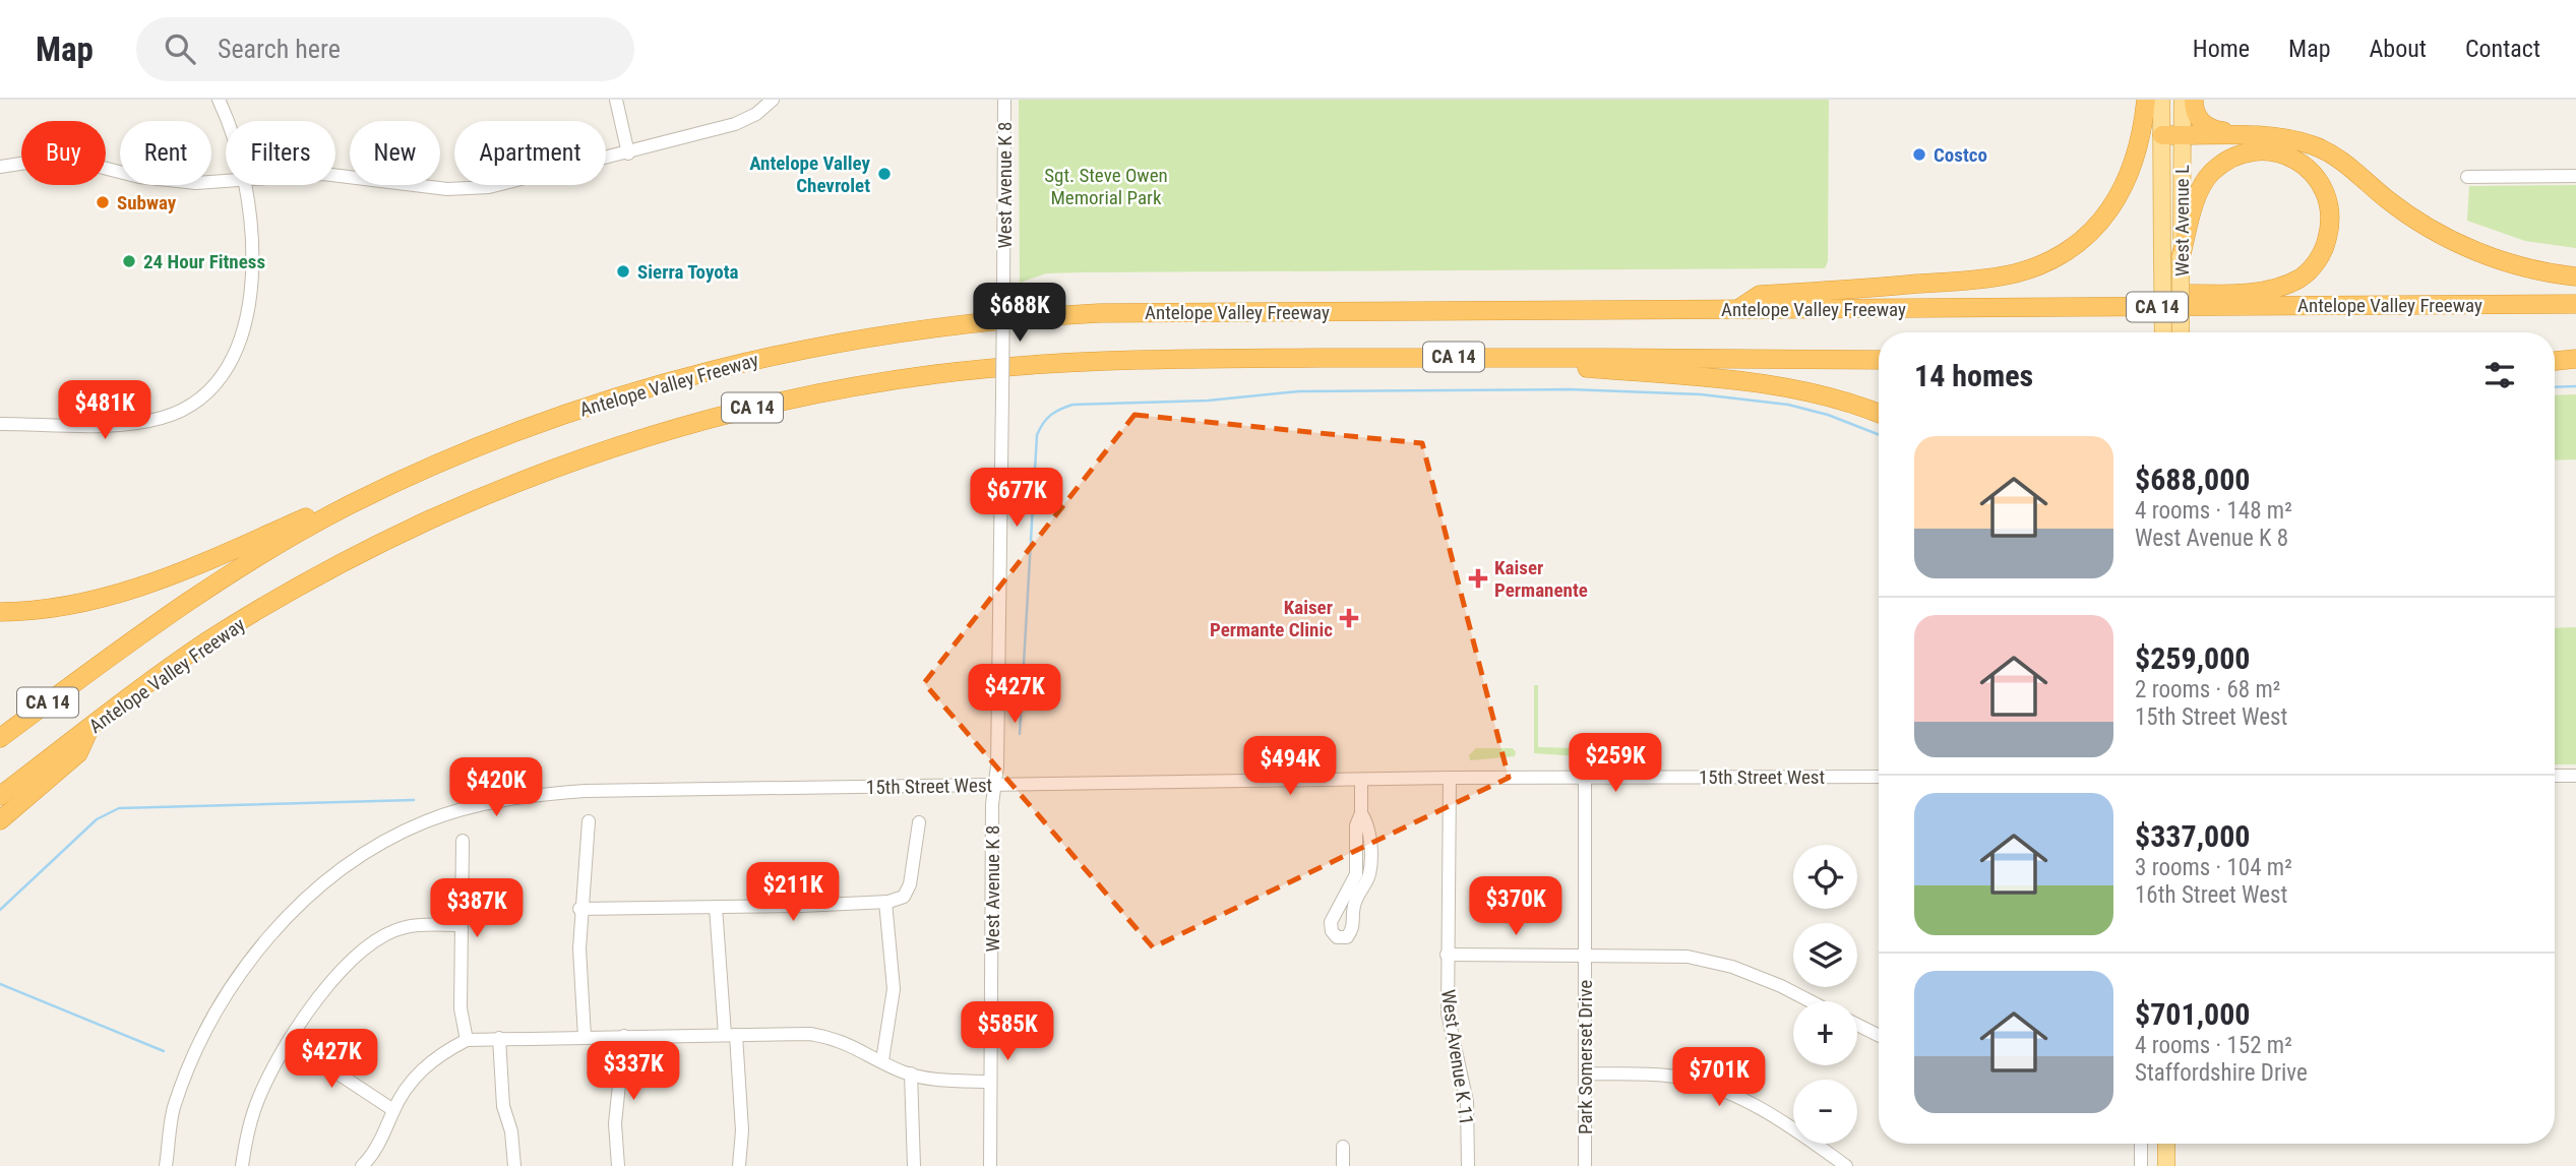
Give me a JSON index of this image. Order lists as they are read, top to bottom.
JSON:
{
  "streets": {
    "highway": ["Antelope Valley Freeway", "CA 14"],
    "main road": ["West Avenue L"],
    "street": [
      "West Avenue K 8",
      "15th Street West",
      "West Avenue K 11",
      "Park Somerset Drive"
    ]
  },
  "crossings": [
    ["West Avenue K 8", "15th Street West"],
    ["15th Street West", "West Avenue K 11"],
    ["15th Street West", "Park Somerset Drive"]
  ],
  "parks": ["Sgt. Steve Owen Memorial Park"],
  "places": {
    "other": [
      "Costco",
      "Antelope Valley Chevrolet",
      "Subway",
      "24 Hour Fitness",
      "Sierra Toyota"
    ],
    "health": ["Kaiser Permanente", "Kaiser Permante Clinic"]
  },
  "page": {
    "header": "Map",
    "search": "Search here",
    "nav": [
      "Home",
      "Map",
      "About",
      "Contact"
    ],
    "chip": [
      "Buy",
      "Rent",
      "Filters",
      "New",
      "Apartment"
    ],
    "price": [
      "$688K",
      "$481K",
      "$677K",
      "$427K",
      "$259K",
      "$494K",
      "$420K",
      "$211K",
      "$370K",
      "$387K",
      "$585K",
      "$427K",
      "$337K",
      "$701K"
    ],
    "heading": "14 homes",
    "list": [
      {
        "name": "$688,000",
        "note": "4 rooms · 148 m² · West Avenue K 8"
      },
      {
        "name": "$259,000",
        "note": "2 rooms · 68 m² · 15th Street West"
      },
      {
        "name": "$337,000",
        "note": "3 rooms · 104 m² · 16th Street West"
      },
      {
        "name": "$701,000",
        "note": "4 rooms · 152 m² · Staffordshire Drive"
      }
    ],
    "map_buttons": ["+", "−"]
  }
}
